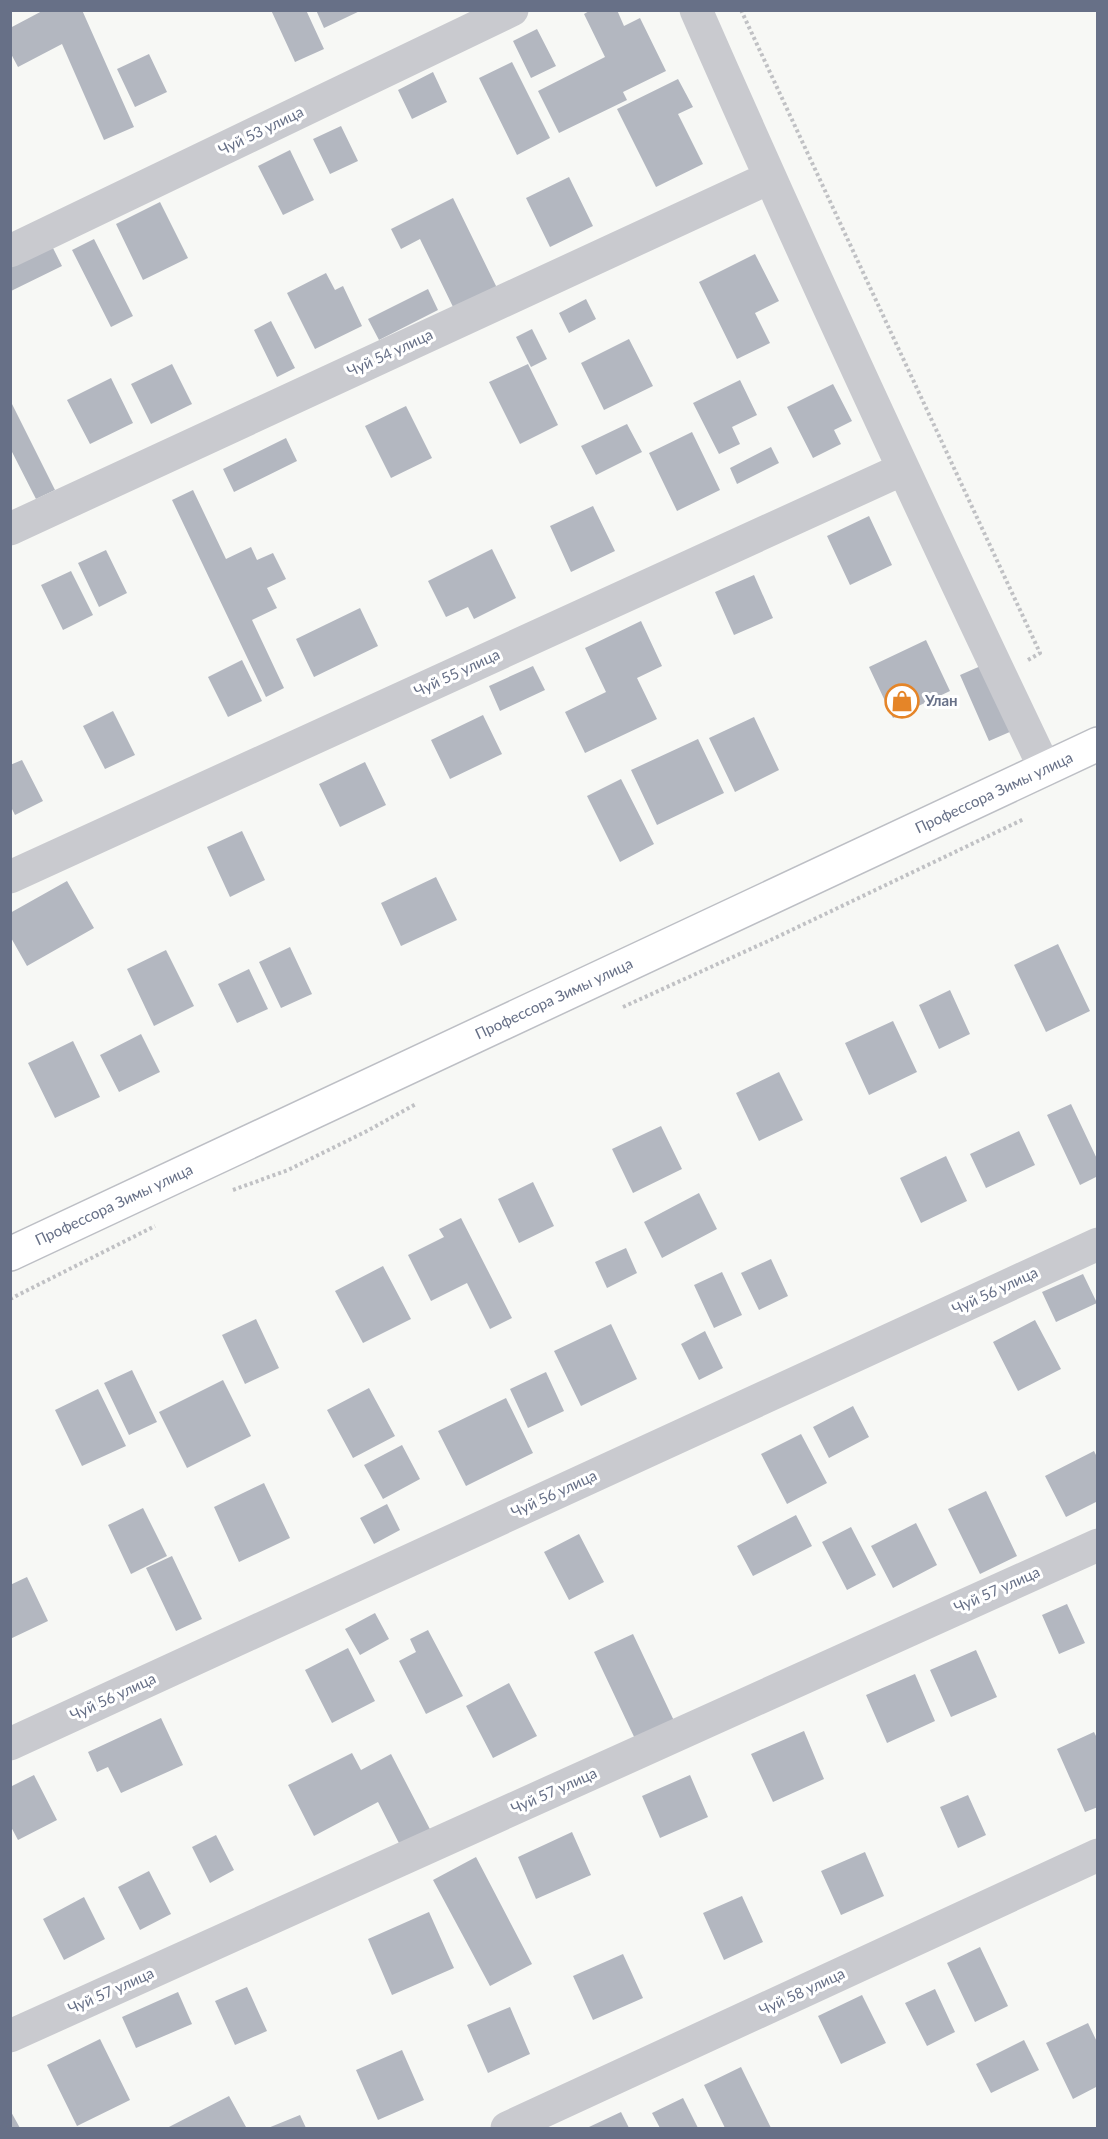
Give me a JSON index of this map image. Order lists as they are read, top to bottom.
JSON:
{
  "streets": {
    "street": [
      "Чуй 53 улица",
      "Чуй 54 улица",
      "Чуй 55 улица",
      "Профессора Зимы улица",
      "Чуй 56 улица",
      "Чуй 57 улица",
      "Чуй 58 улица"
    ]
  },
  "places": {
    "shop": ["Улан"]
  }
}
